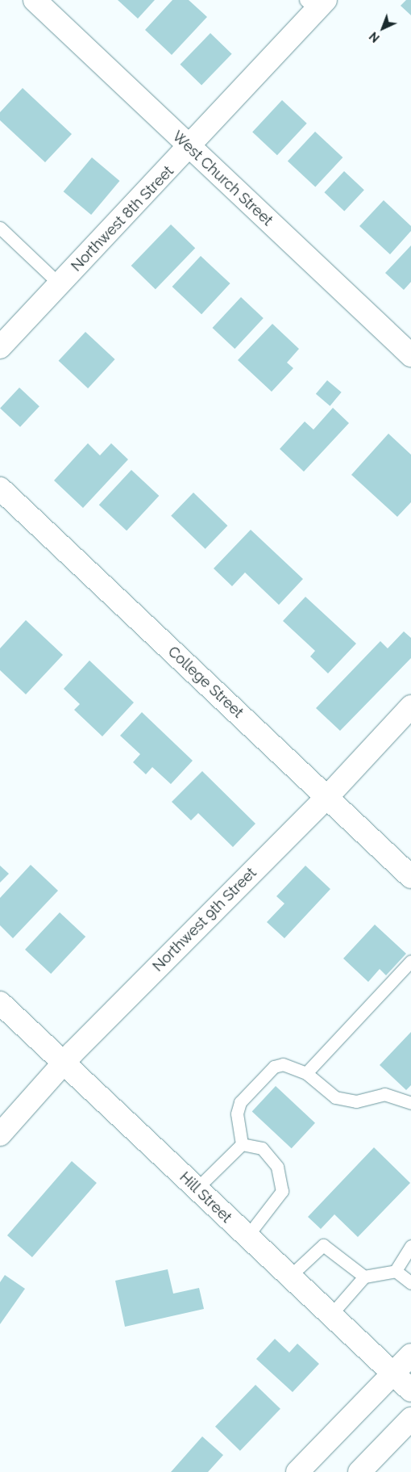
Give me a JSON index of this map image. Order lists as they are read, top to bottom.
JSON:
{
  "streets": {
    "street": [
      "West Church Street",
      "Northwest 8th Street",
      "College Street",
      "Northwest 9th Street",
      "Hill Street"
    ]
  },
  "crossings": [
    ["West Church Street", "Northwest 8th Street"],
    ["College Street", "Northwest 9th Street"],
    ["Northwest 9th Street", "Hill Street"]
  ],
  "north": "bottom left"
}
